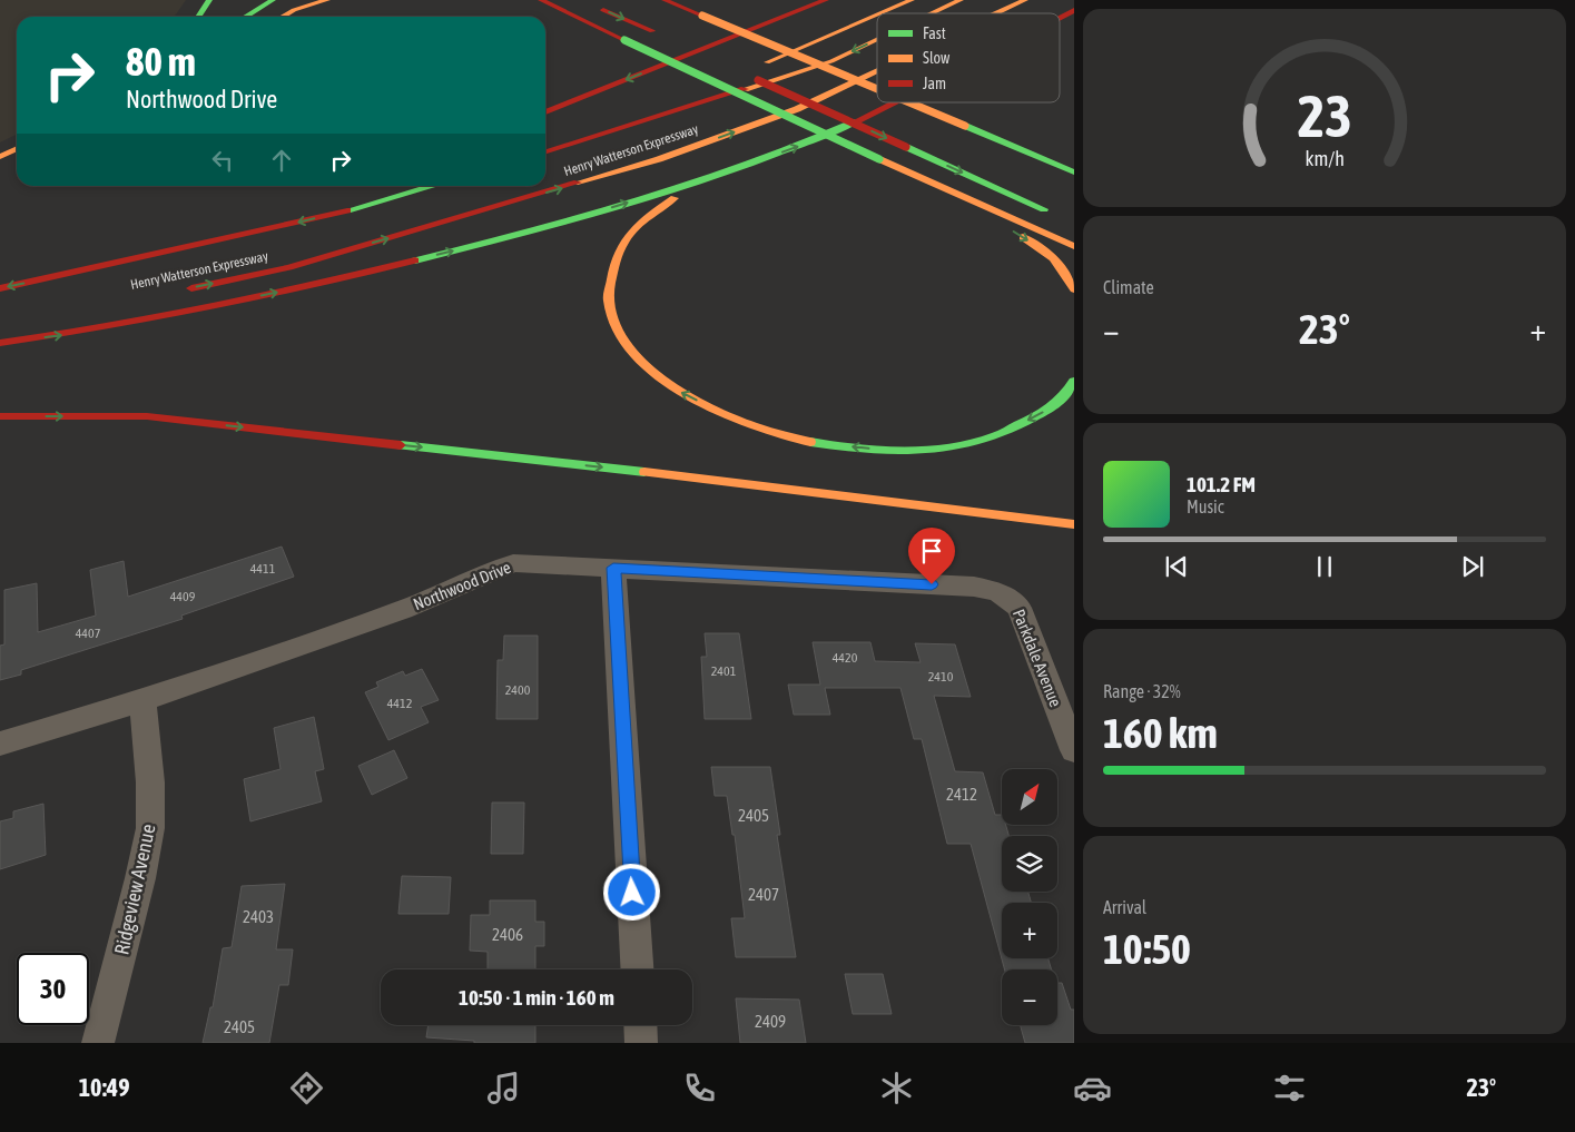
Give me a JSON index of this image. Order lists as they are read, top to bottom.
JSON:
{
  "streets": {
    "highway": ["Henry Watterson Expressway"],
    "street": ["Northwood Drive", "Parkdale Avenue", "Ridgeview Avenue"]
  },
  "crossings": [
    ["Northwood Drive", "Parkdale Avenue"],
    ["Northwood Drive", "Ridgeview Avenue"]
  ],
  "house_numbers": [
    "4411",
    "4409",
    "4407",
    "4420",
    "2401",
    "2410",
    "2400",
    "4412",
    "2412",
    "2405",
    "2407",
    "2403",
    "2406",
    "2409",
    "2405"
  ],
  "legend": ["Fast", "Slow", "Jam"],
  "north": "top right",
  "page": {
    "turn": ["80 m", "Northwood Drive"],
    "tile": [
      "Climate",
      ["Range · 32%", "160 km"],
      ["Arrival", "10:50"]
    ],
    "heat": ["−", "23°", "+"],
    "song": ["101.2 FM", "Music"],
    "map_buttons": ["+", "−"],
    "limit": "30",
    "trip": "10:50 · 1 min · 160 m",
    "tabs": ["10:49", "23°"],
    "gauge": ["23", "km/h"]
  }
}
